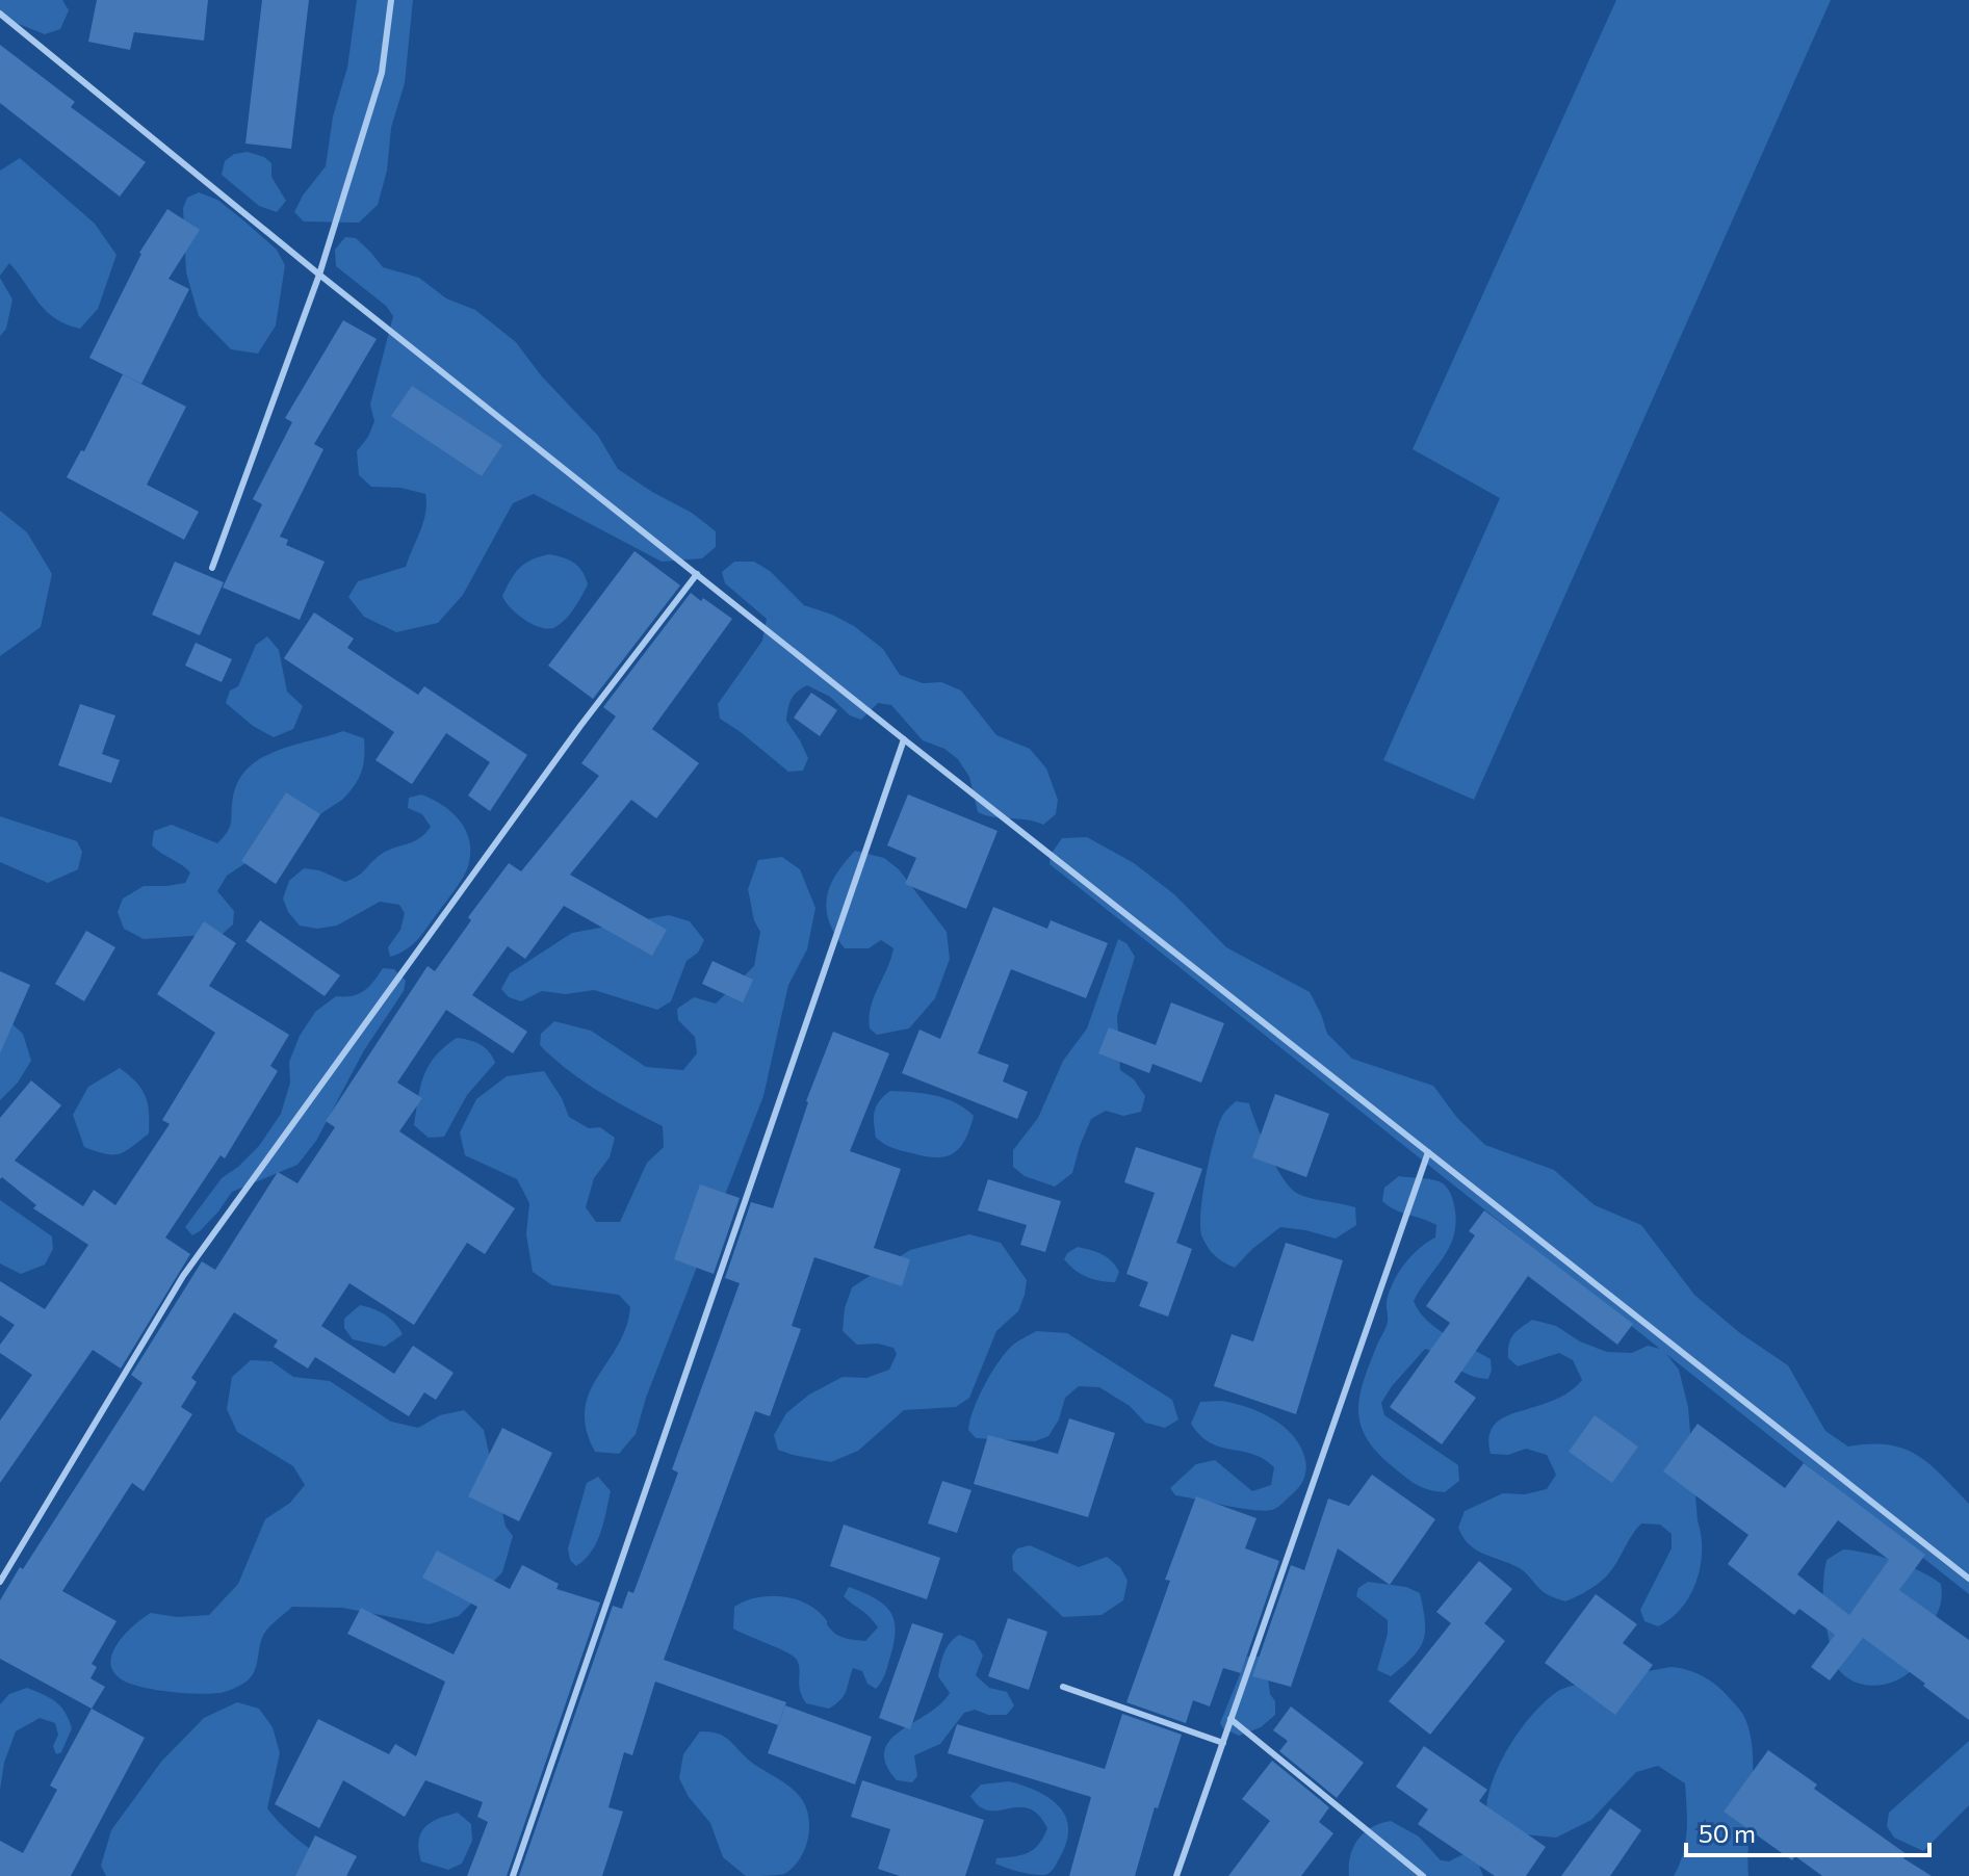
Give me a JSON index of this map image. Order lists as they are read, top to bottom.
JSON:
{
  "scale_bar": "50 m"
}
